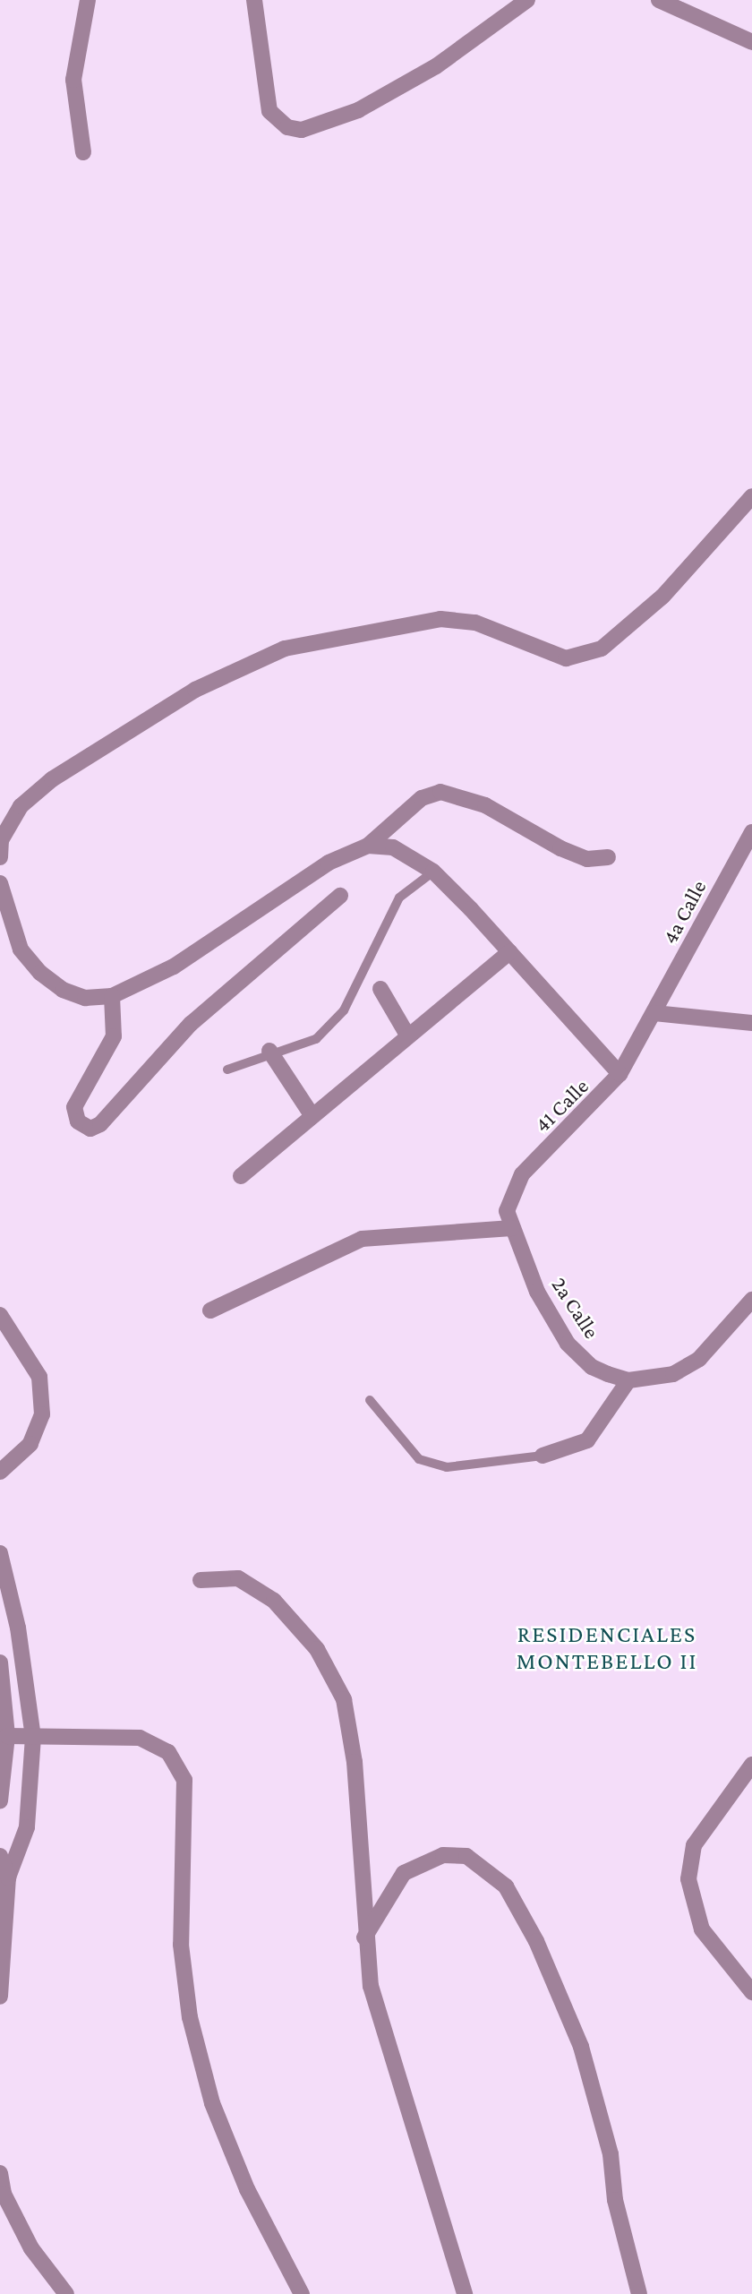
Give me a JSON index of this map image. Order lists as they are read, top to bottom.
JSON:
{
  "streets": {
    "street": ["4a Calle", "41 Calle", "2a Calle"]
  },
  "crossings": [
    ["4a Calle", "41 Calle"],
    ["41 Calle", "2a Calle"]
  ],
  "districts": ["RESIDENCIALES MONTEBELLO II"]
}
